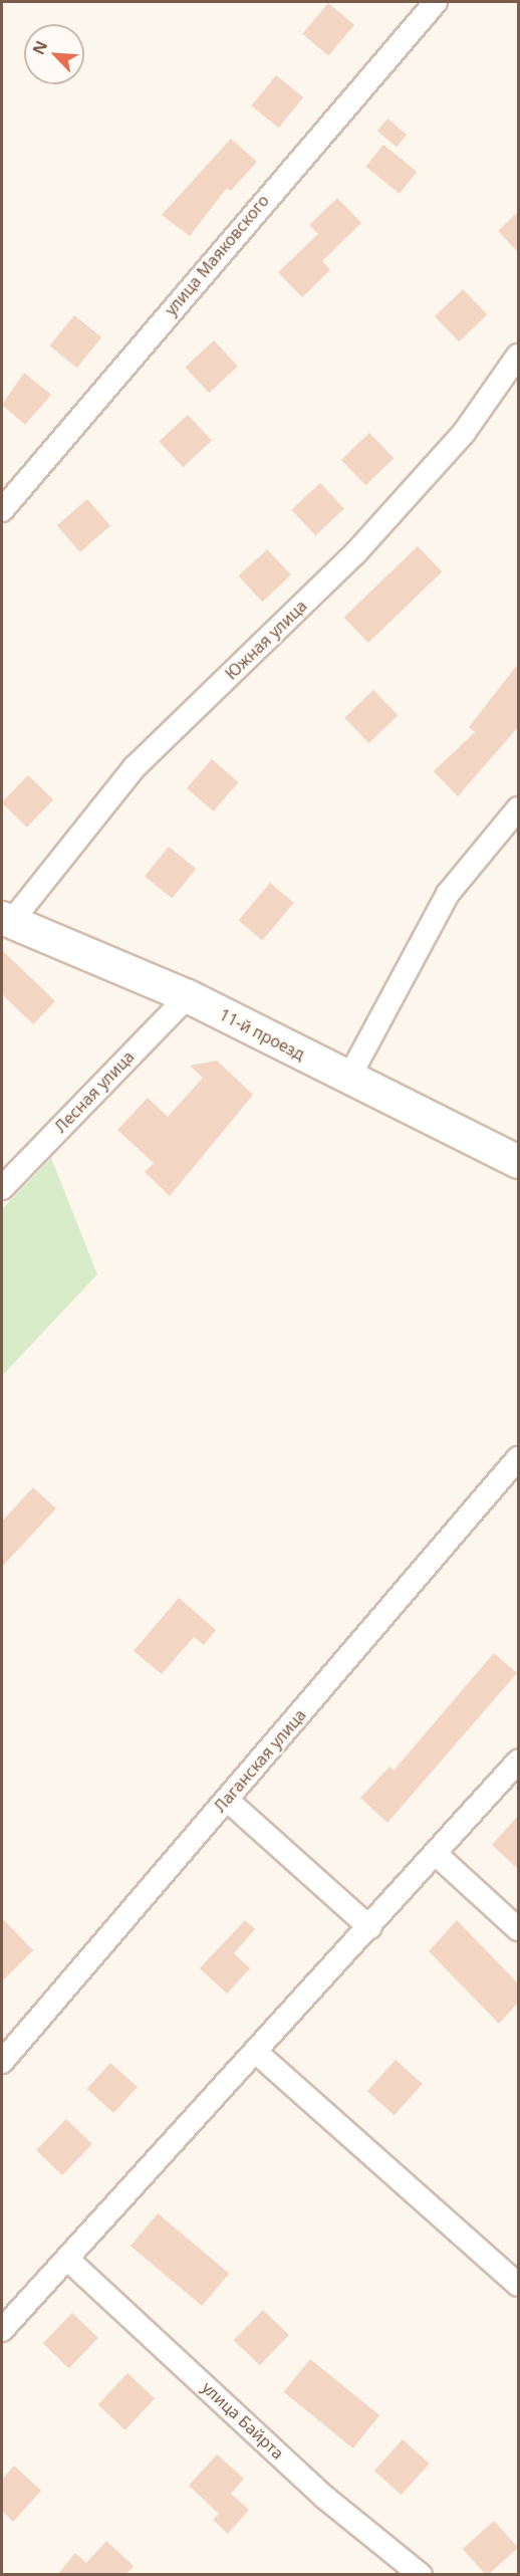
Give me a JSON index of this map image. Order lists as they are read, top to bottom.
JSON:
{
  "streets": {
    "street": [
      "улица Маяковского",
      "Южная улица",
      "11-й проезд",
      "Лесная улица",
      "Лаганская улица",
      "улица Байрта"
    ]
  },
  "crossings": [
    ["Южная улица", "11-й проезд"],
    ["11-й проезд", "Лесная улица"]
  ],
  "north": "top left"
}
